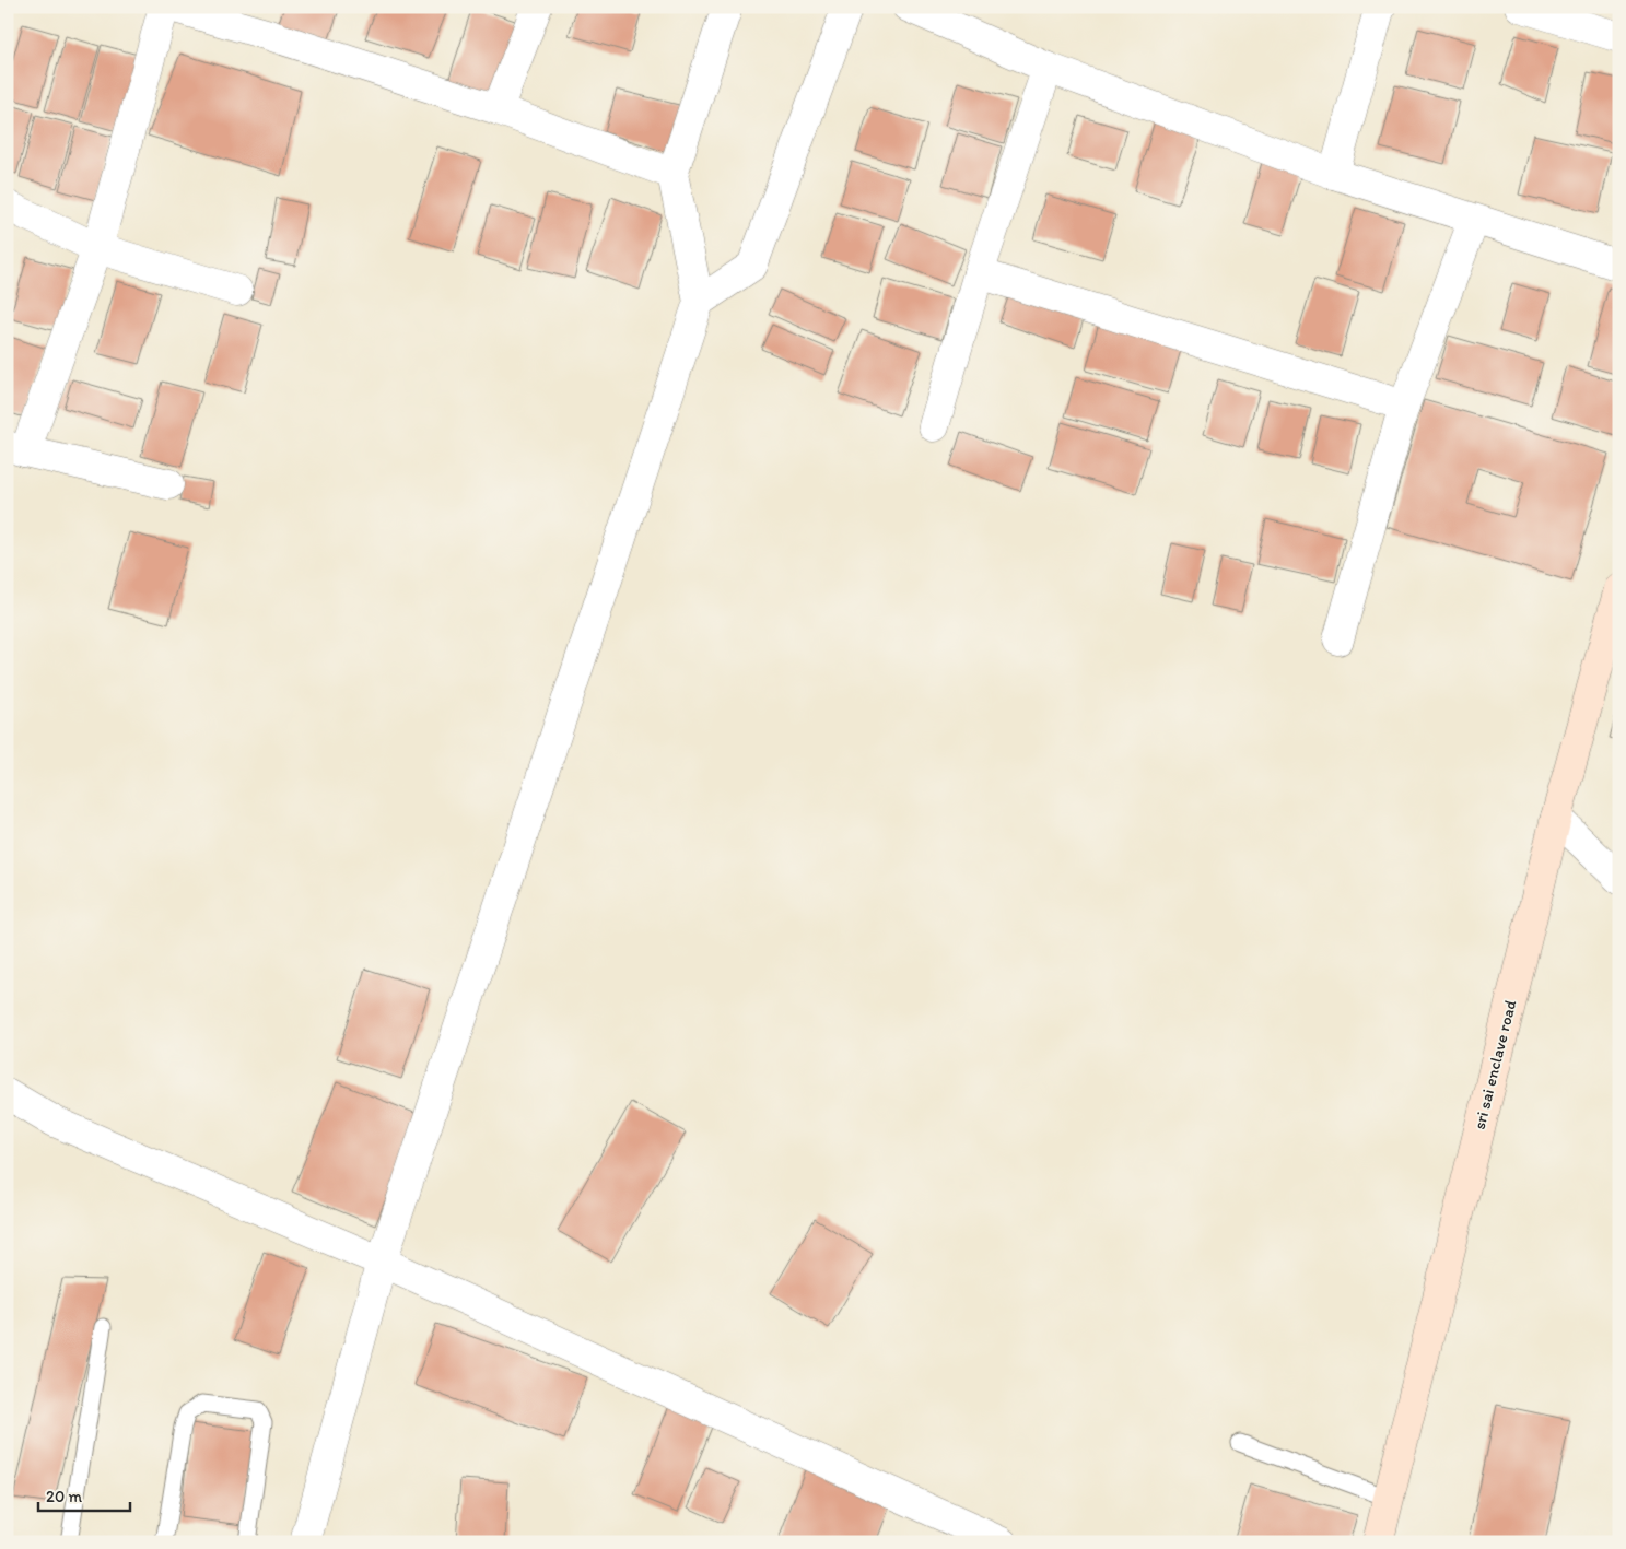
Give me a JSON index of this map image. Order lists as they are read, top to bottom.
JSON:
{
  "streets": {
    "street": ["sri sai enclave road"]
  },
  "scale_bar": "20 m"
}
